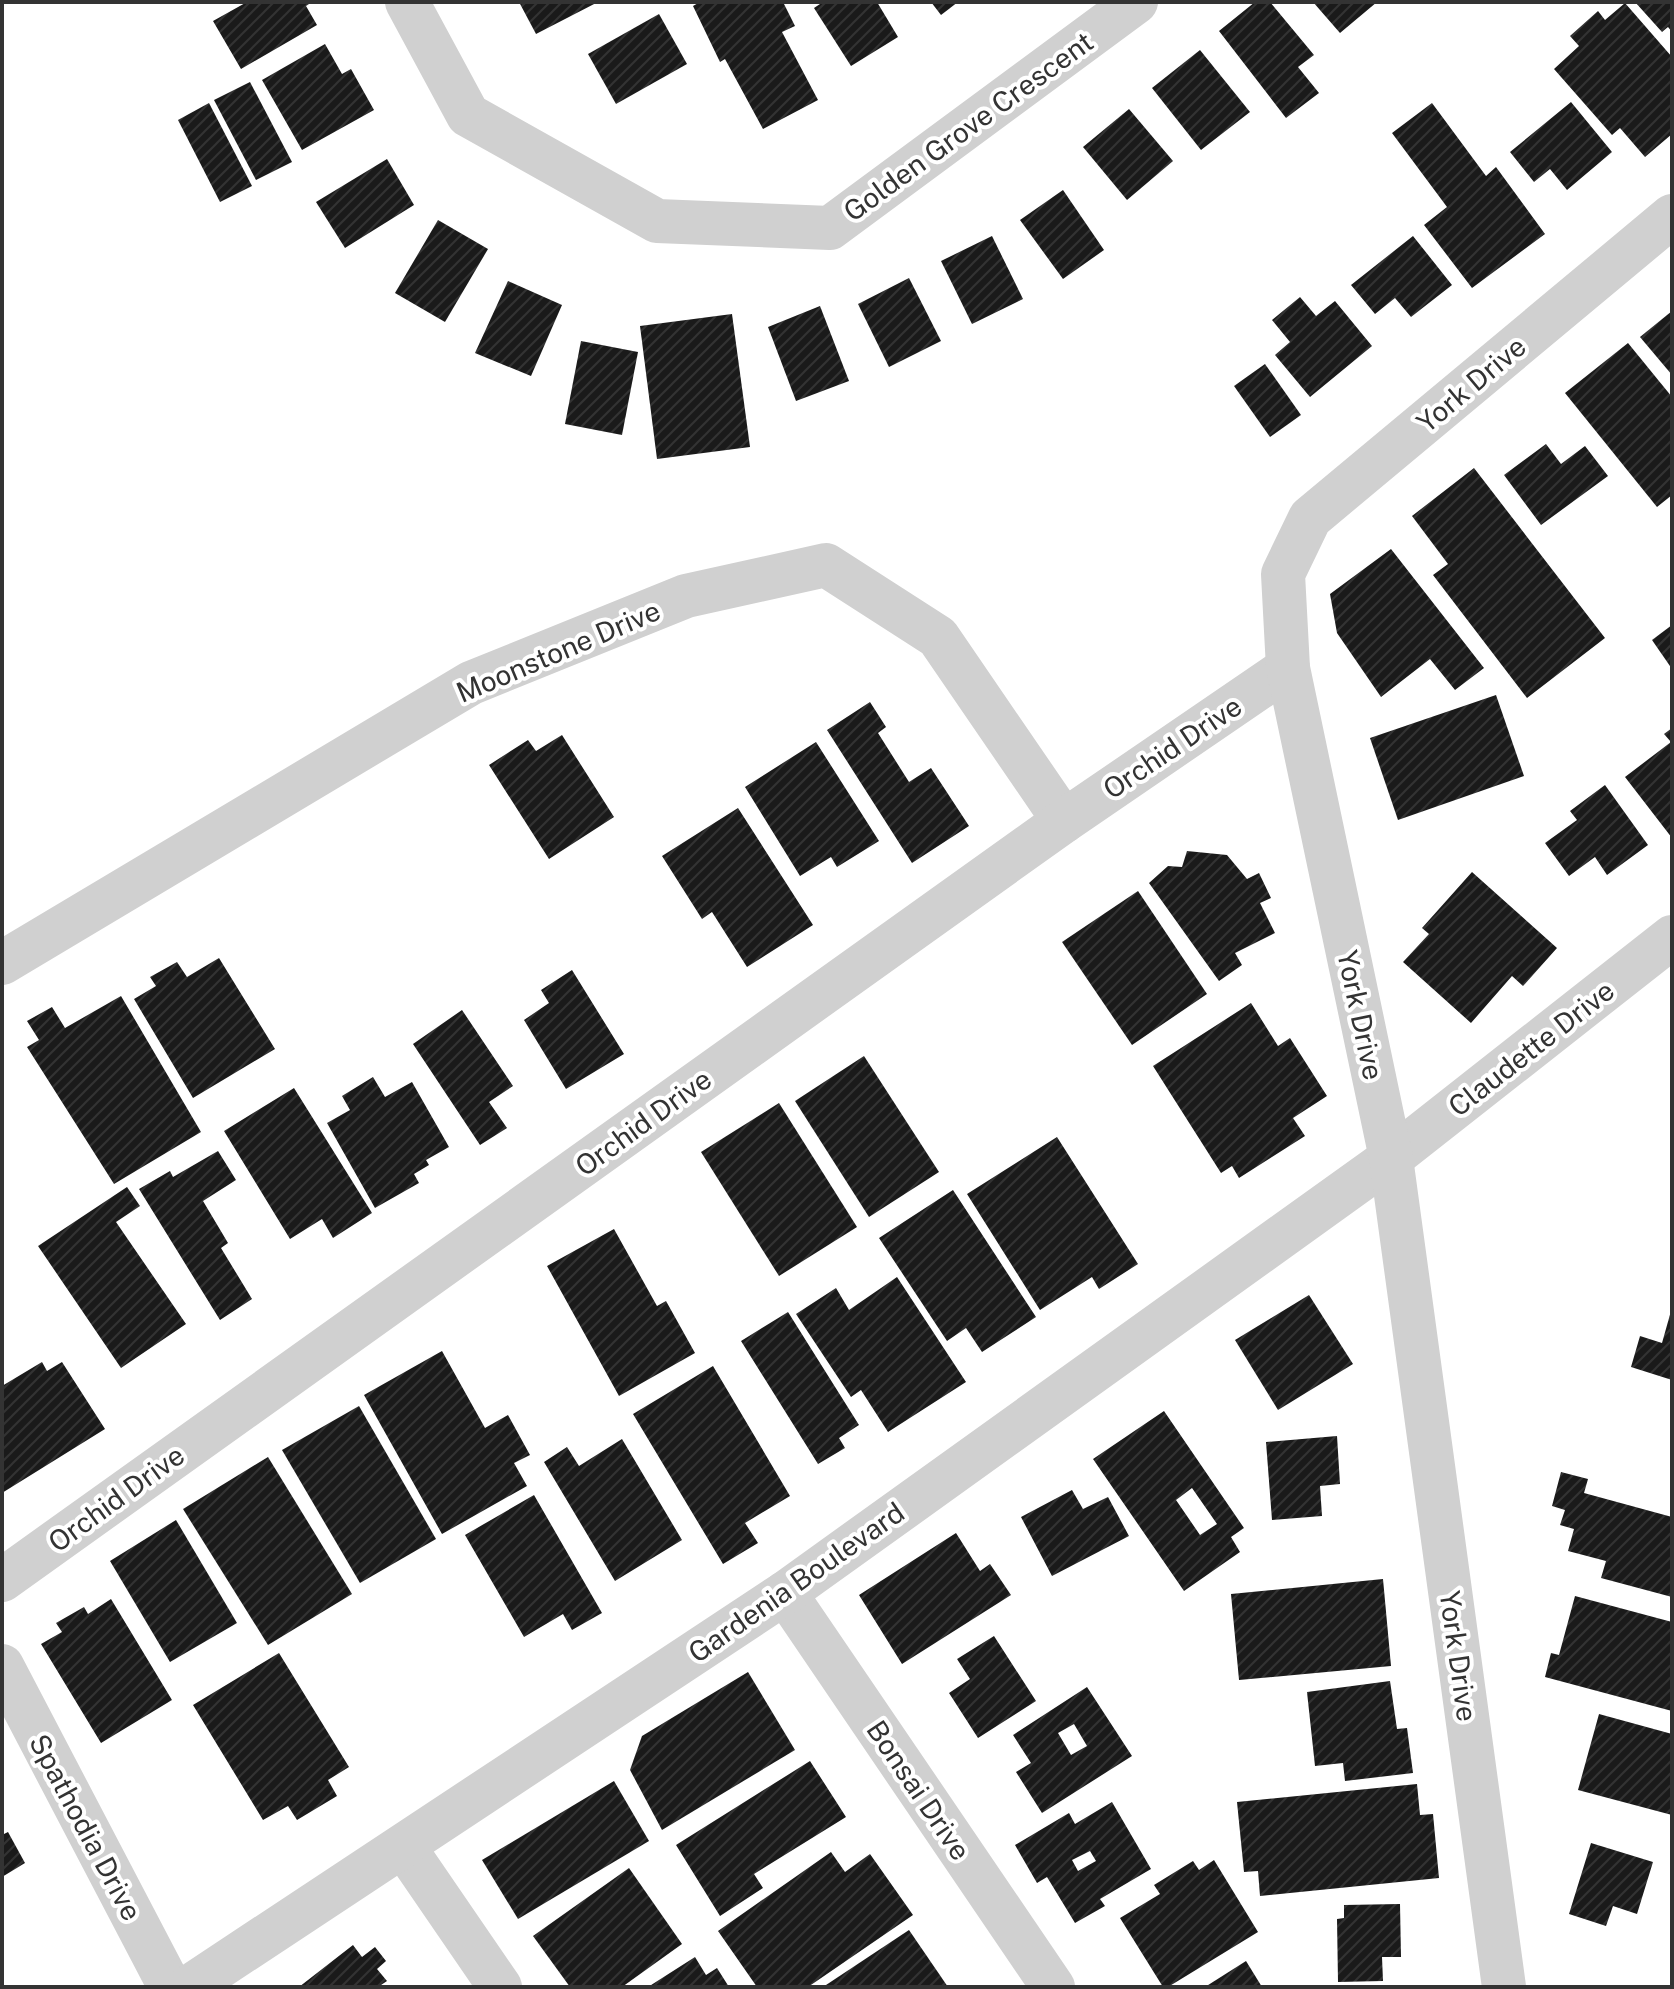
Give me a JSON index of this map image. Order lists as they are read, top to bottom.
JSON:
{
  "streets": {
    "street": [
      "Golden Grove Crescent",
      "York Drive",
      "Moonstone Drive",
      "Orchid Drive",
      "Claudette Drive",
      "Gardenia Boulevard",
      "Bonsai Drive",
      "Spathodia Drive"
    ]
  },
  "crossings": [
    ["York Drive", "Orchid Drive"],
    ["York Drive", "Claudette Drive"],
    ["York Drive", "Gardenia Boulevard"],
    ["Moonstone Drive", "Orchid Drive"],
    ["Claudette Drive", "Gardenia Boulevard"],
    ["Gardenia Boulevard", "Bonsai Drive"]
  ]
}
